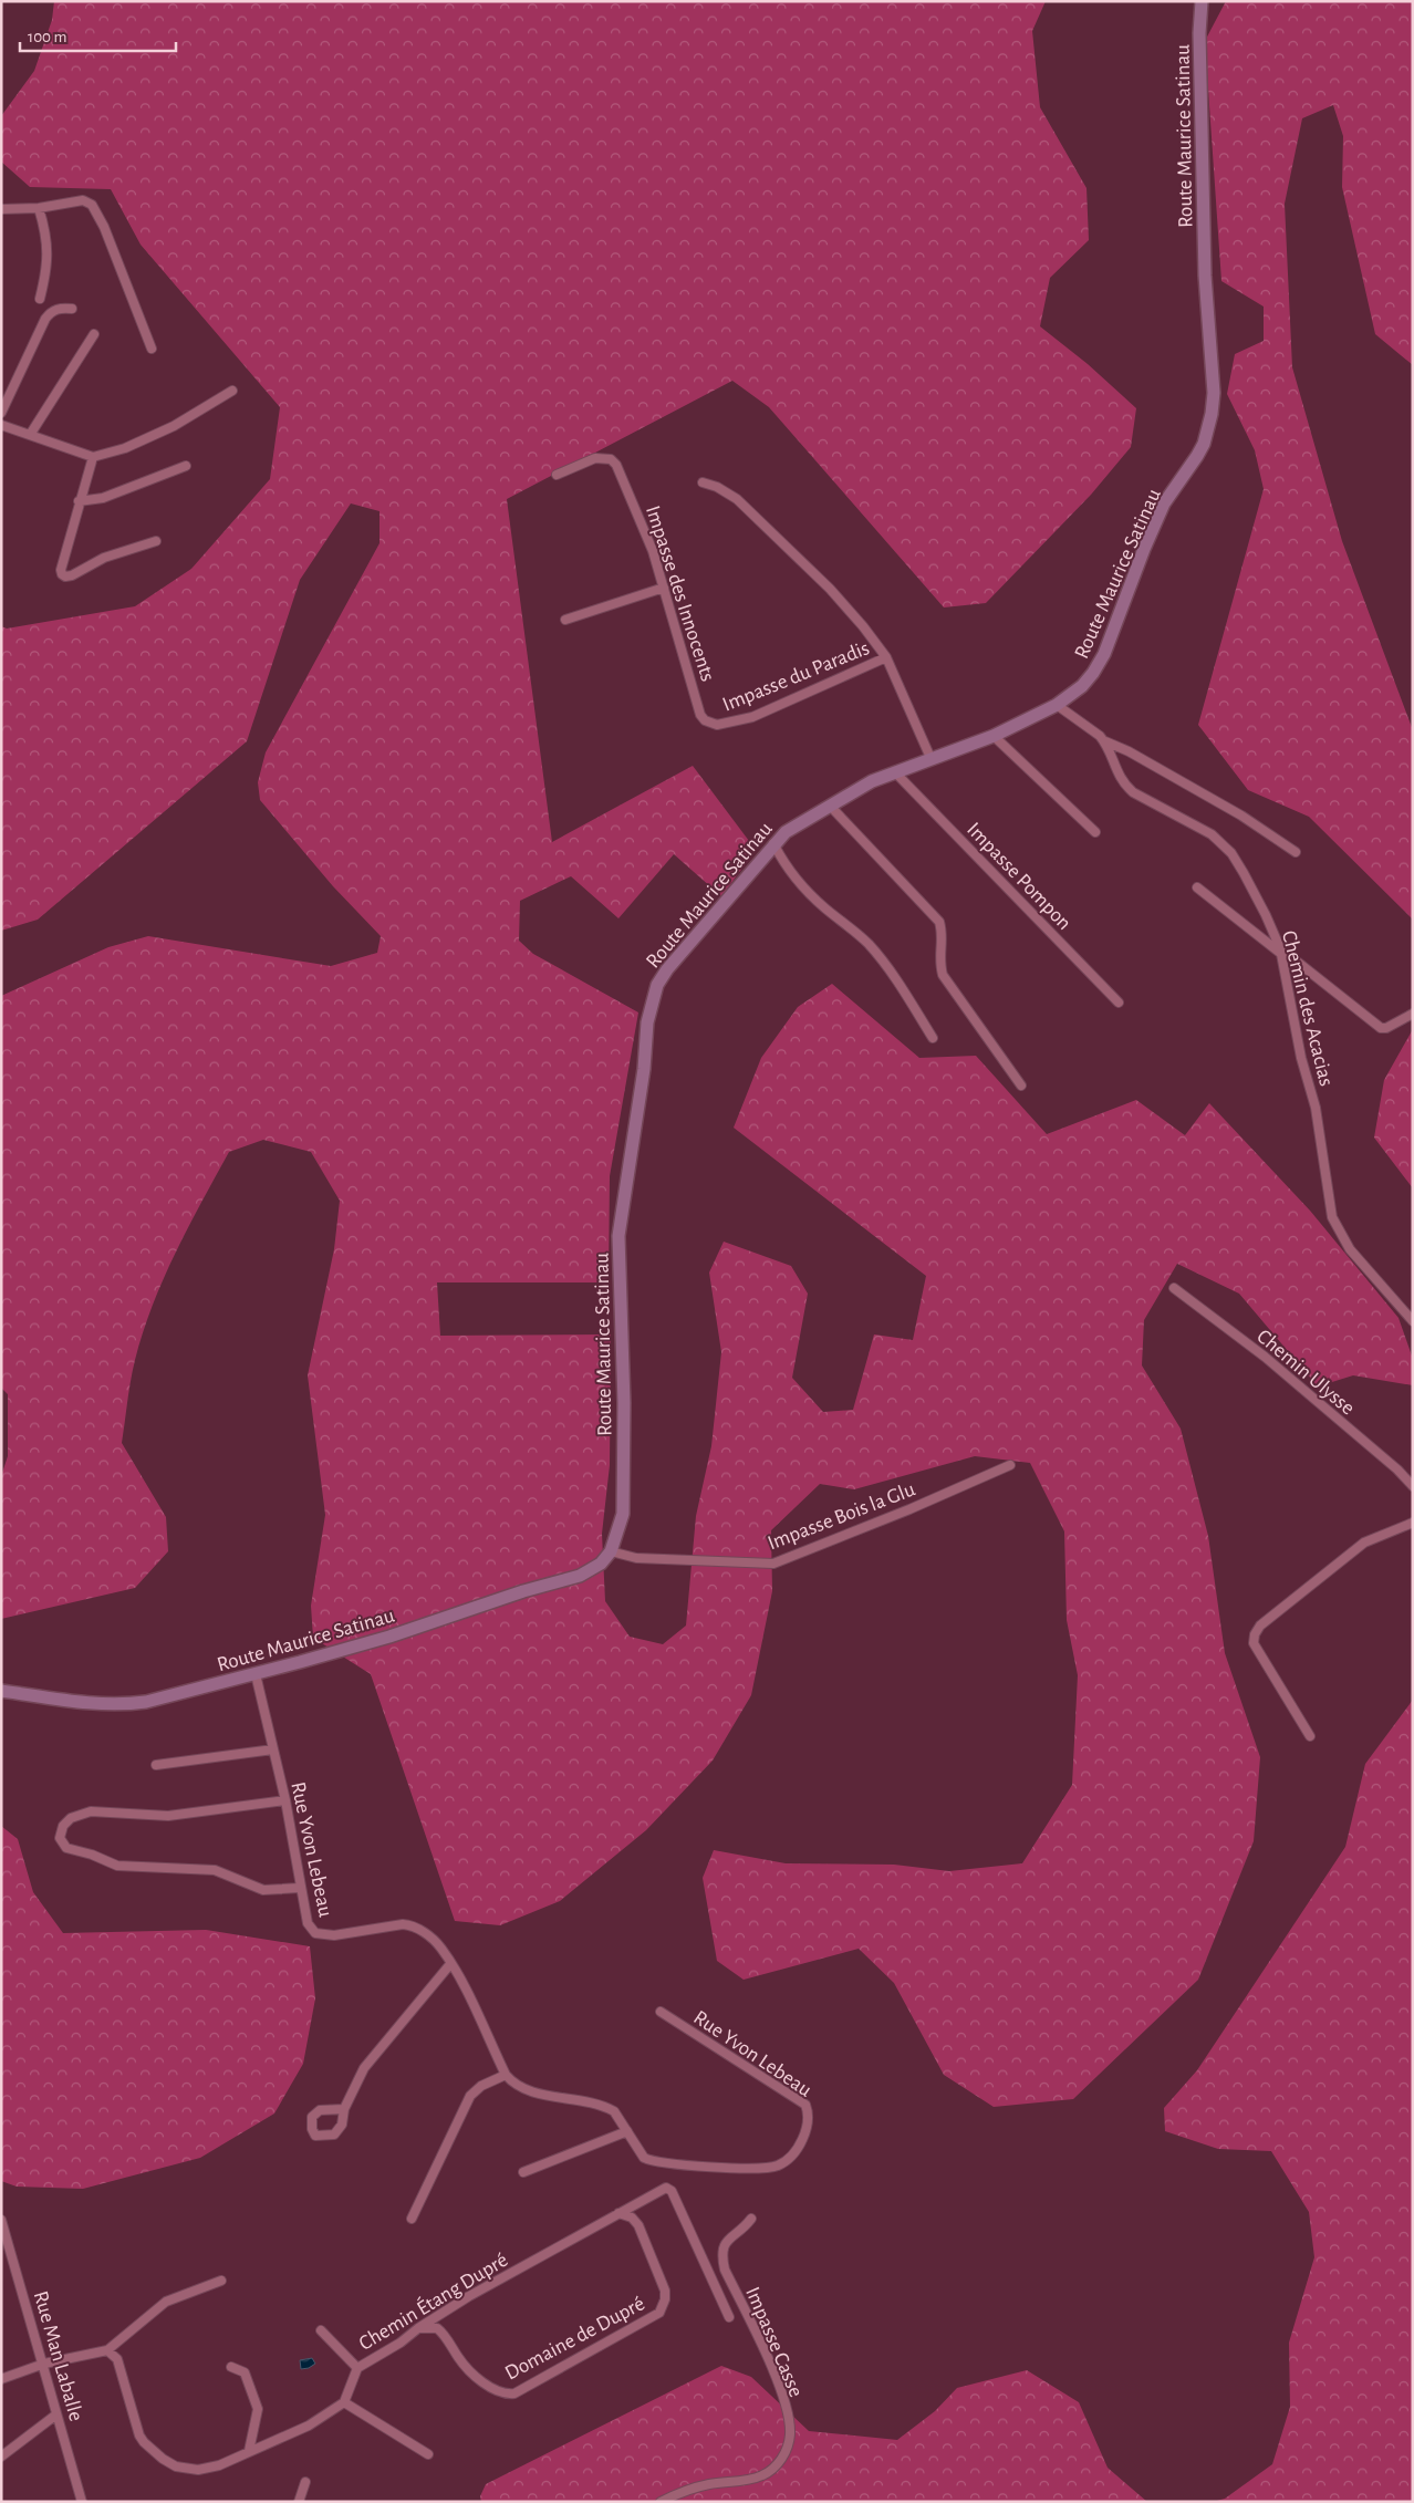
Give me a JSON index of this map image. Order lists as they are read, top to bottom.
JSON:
{
  "streets": {
    "main road": ["Route Maurice Satinau"],
    "street": [
      "Impasse des Innocents",
      "Impasse du Paradis",
      "Impasse Pompon",
      "Chemin des Acacias",
      "Chemin Ulysse",
      "Impasse Bois la Glu",
      "Rue Yvon Lebeau",
      "Chemin Étang Dupré",
      "Domaine de Dupré",
      "Impasse Casse",
      "Rue Man Laballe"
    ]
  },
  "crossings": [
    ["Route Maurice Satinau", "Impasse Pompon"],
    ["Route Maurice Satinau", "Impasse Bois la Glu"],
    ["Route Maurice Satinau", "Rue Yvon Lebeau"],
    ["Impasse des Innocents", "Impasse du Paradis"],
    ["Chemin Étang Dupré", "Domaine de Dupré"]
  ],
  "scale_bar": "100 m"
}
